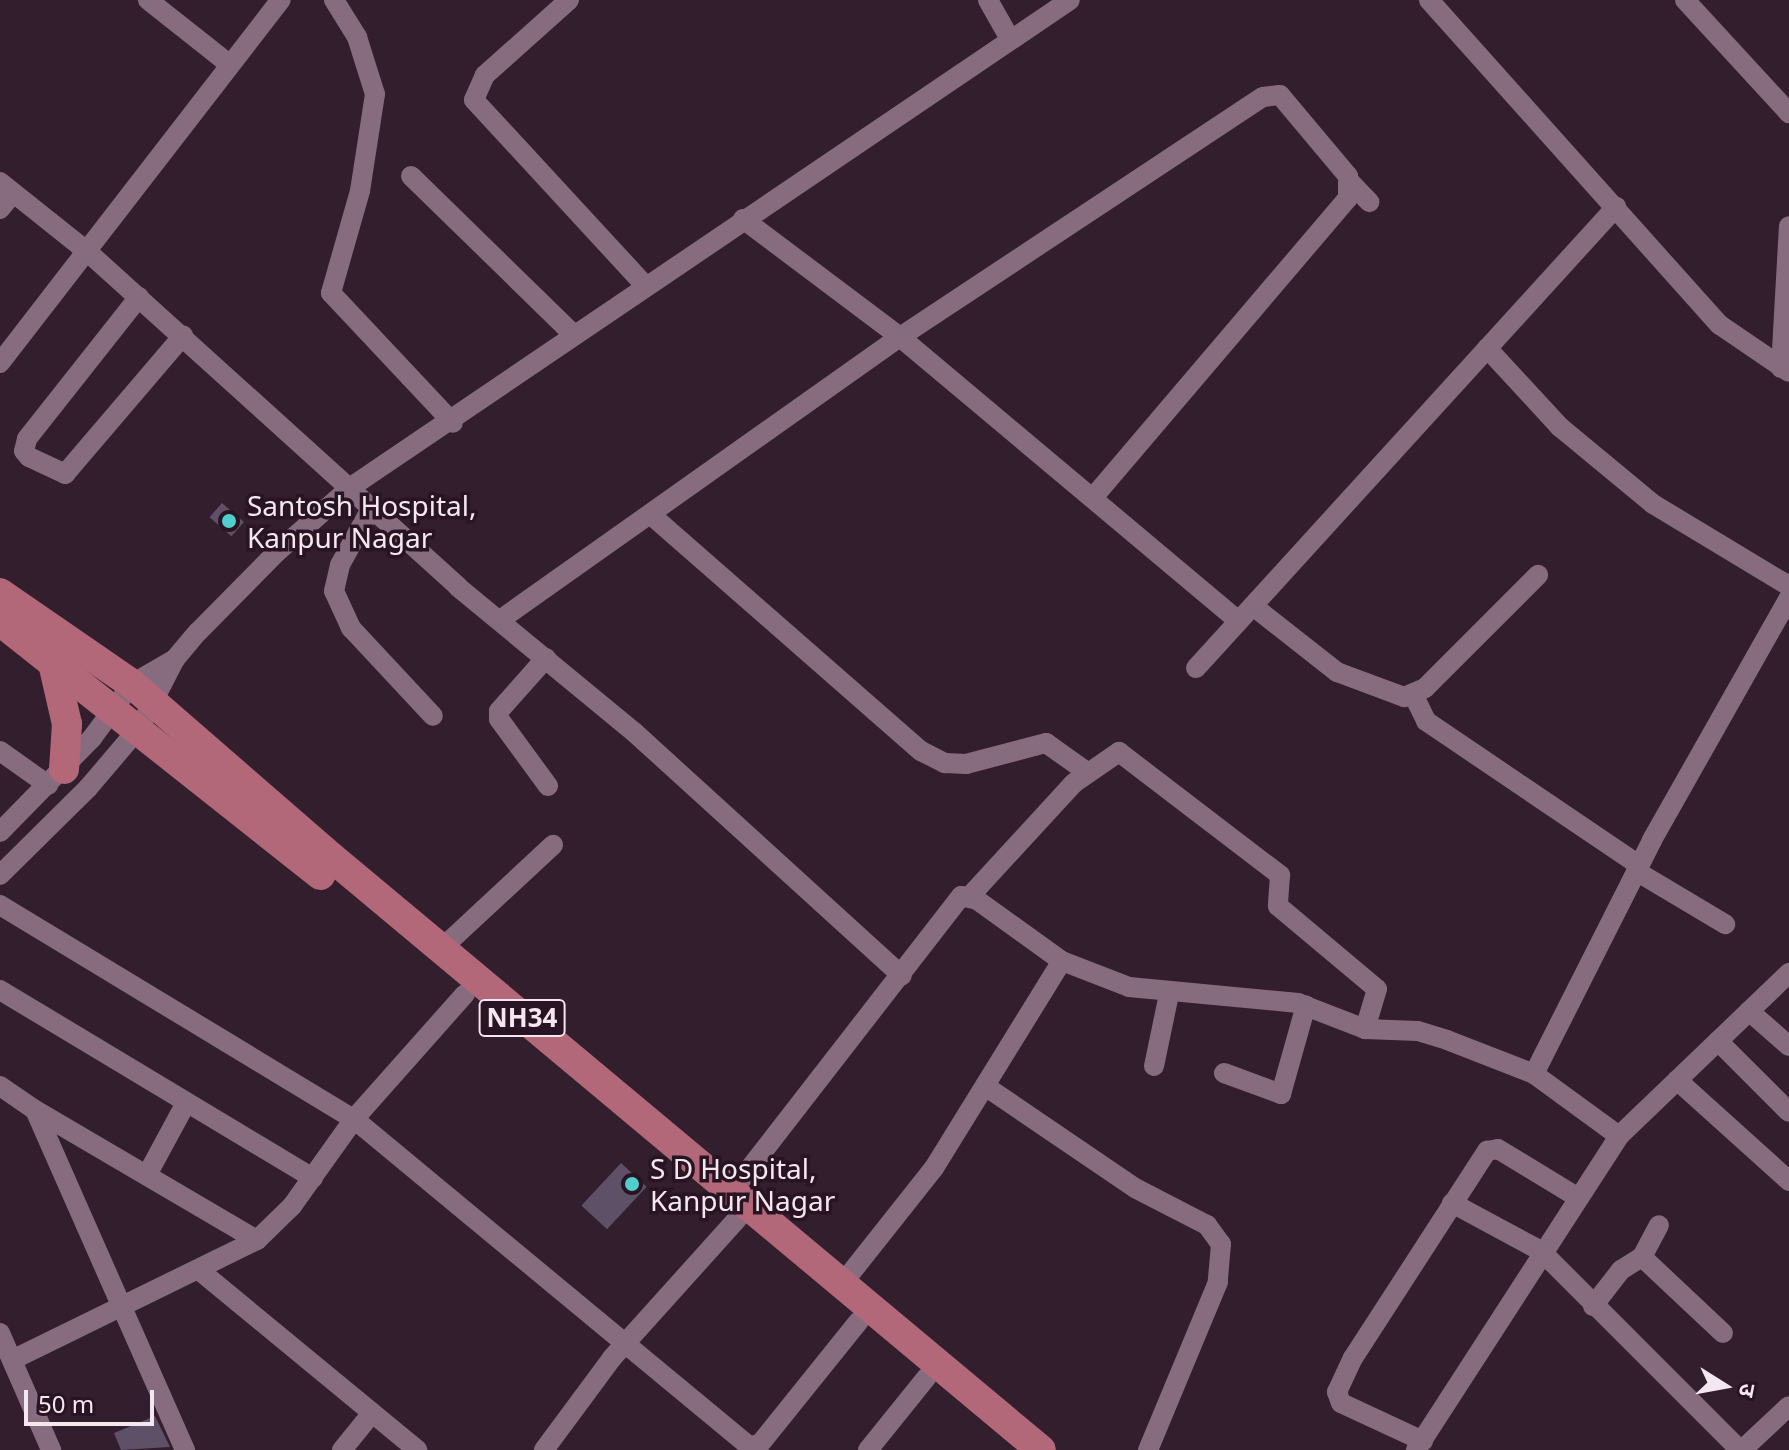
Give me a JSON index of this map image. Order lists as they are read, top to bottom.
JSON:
{
  "streets": {
    "highway": ["NH34"]
  },
  "places": ["Santosh Hospital, Kanpur Nagar", "S D Hospital, Kanpur Nagar"],
  "scale_bar": "50 m",
  "north": "right"
}
